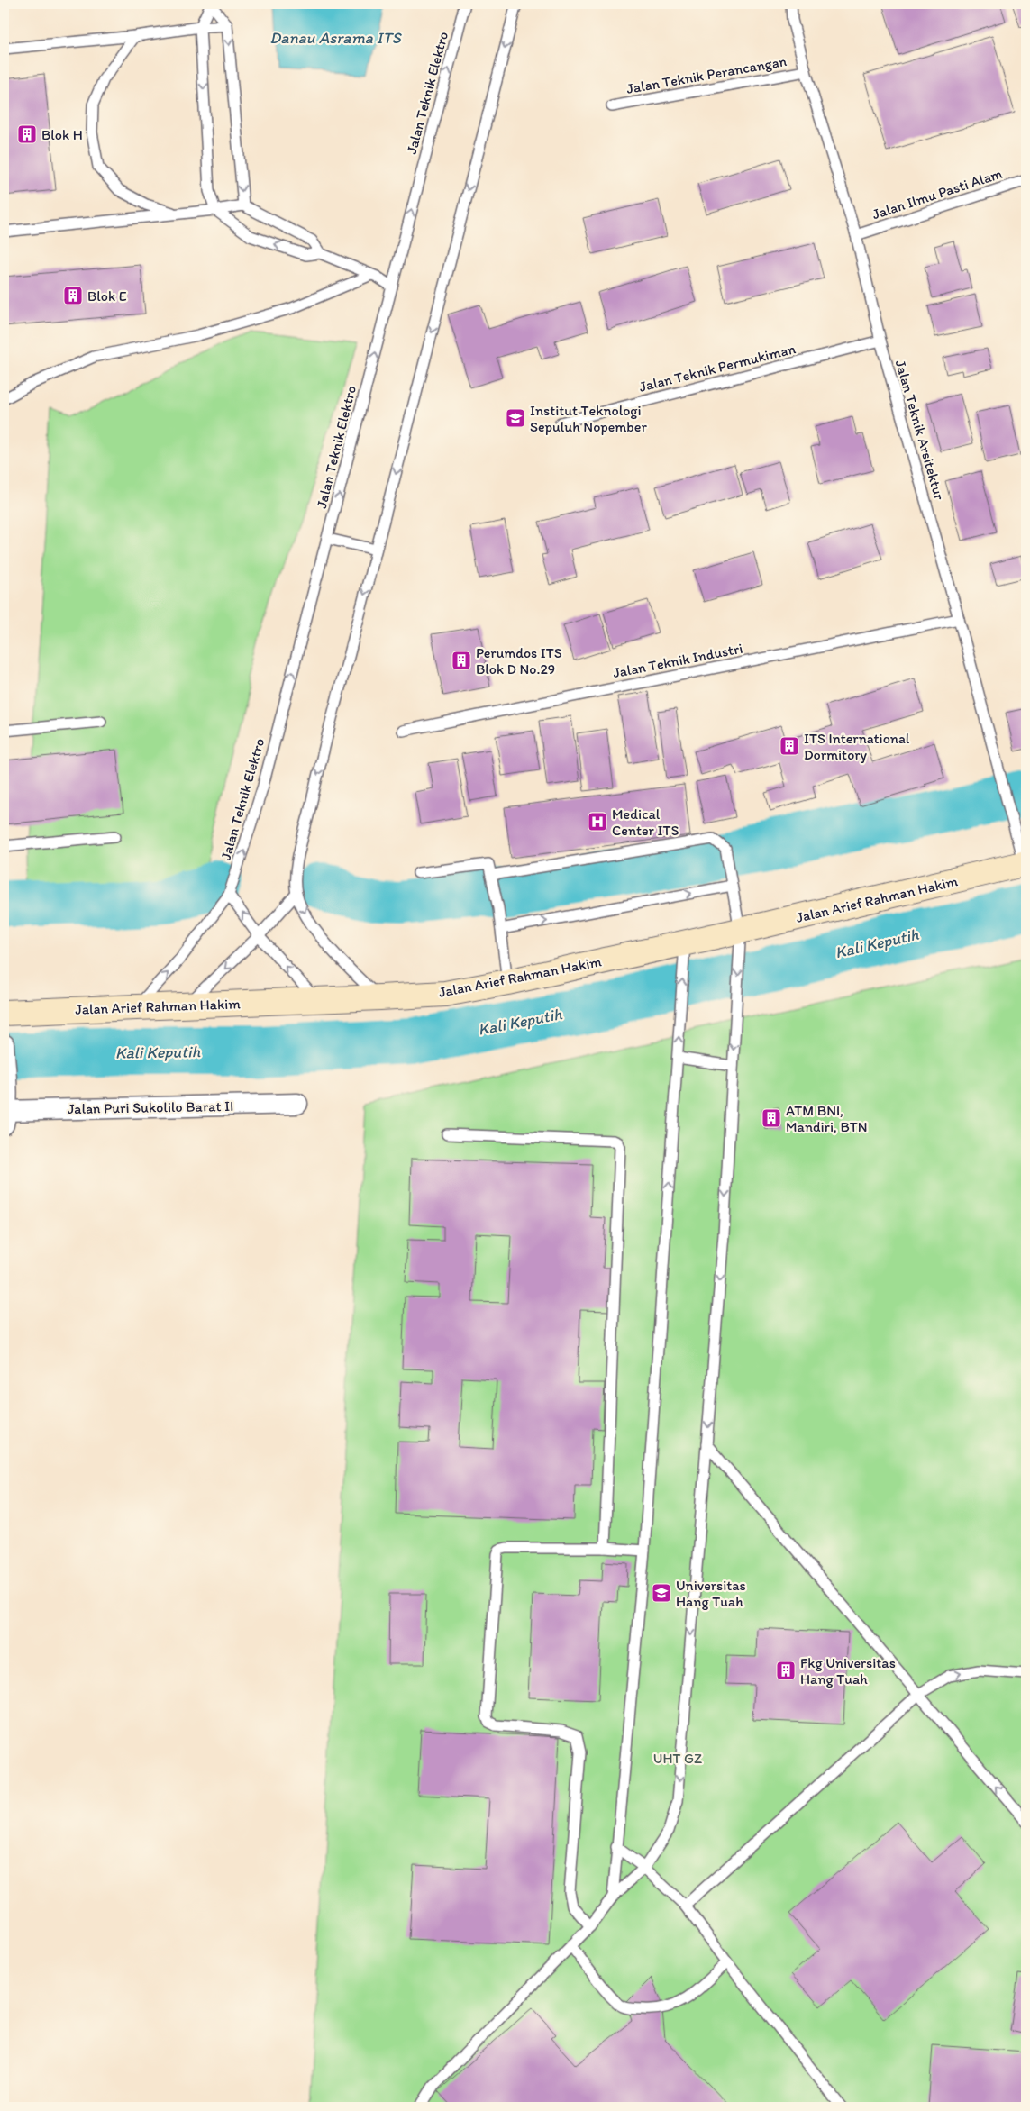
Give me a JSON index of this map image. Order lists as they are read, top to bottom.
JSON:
{
  "streets": {
    "main road": ["Jalan Arief Rahman Hakim"],
    "street": ["Jalan Puri Sukolilo Barat II"],
    "lane": [
      "Jalan Teknik Perancangan",
      "Jalan Teknik Elektro",
      "Jalan Ilmu Pasti Alam",
      "Jalan Teknik Permukiman",
      "Jalan Teknik Arsitektur",
      "Jalan Teknik Industri"
    ]
  },
  "crossings": [
    ["Jalan Teknik Perancangan", "Jalan Teknik Arsitektur"],
    ["Jalan Teknik Elektro", "Jalan Arief Rahman Hakim"],
    ["Jalan Ilmu Pasti Alam", "Jalan Teknik Arsitektur"],
    ["Jalan Teknik Permukiman", "Jalan Teknik Arsitektur"],
    ["Jalan Teknik Arsitektur", "Jalan Teknik Industri"],
    ["Jalan Teknik Arsitektur", "Jalan Arief Rahman Hakim"]
  ],
  "water": ["Danau Asrama ITS", "Kali Keputih"],
  "parks": ["UHT GZ"],
  "places": {
    "building": [
      "Blok H",
      "Blok E",
      "Perumdos ITS Blok D No.29",
      "ITS International Dormitory",
      "ATM BNI, Mandiri, BTN",
      "Fkg Universitas Hang Tuah"
    ],
    "school or university": ["Institut Teknologi Sepuluh Nopember", "Universitas Hang Tuah"],
    "hospital": ["Medical Center ITS"]
  }
}
